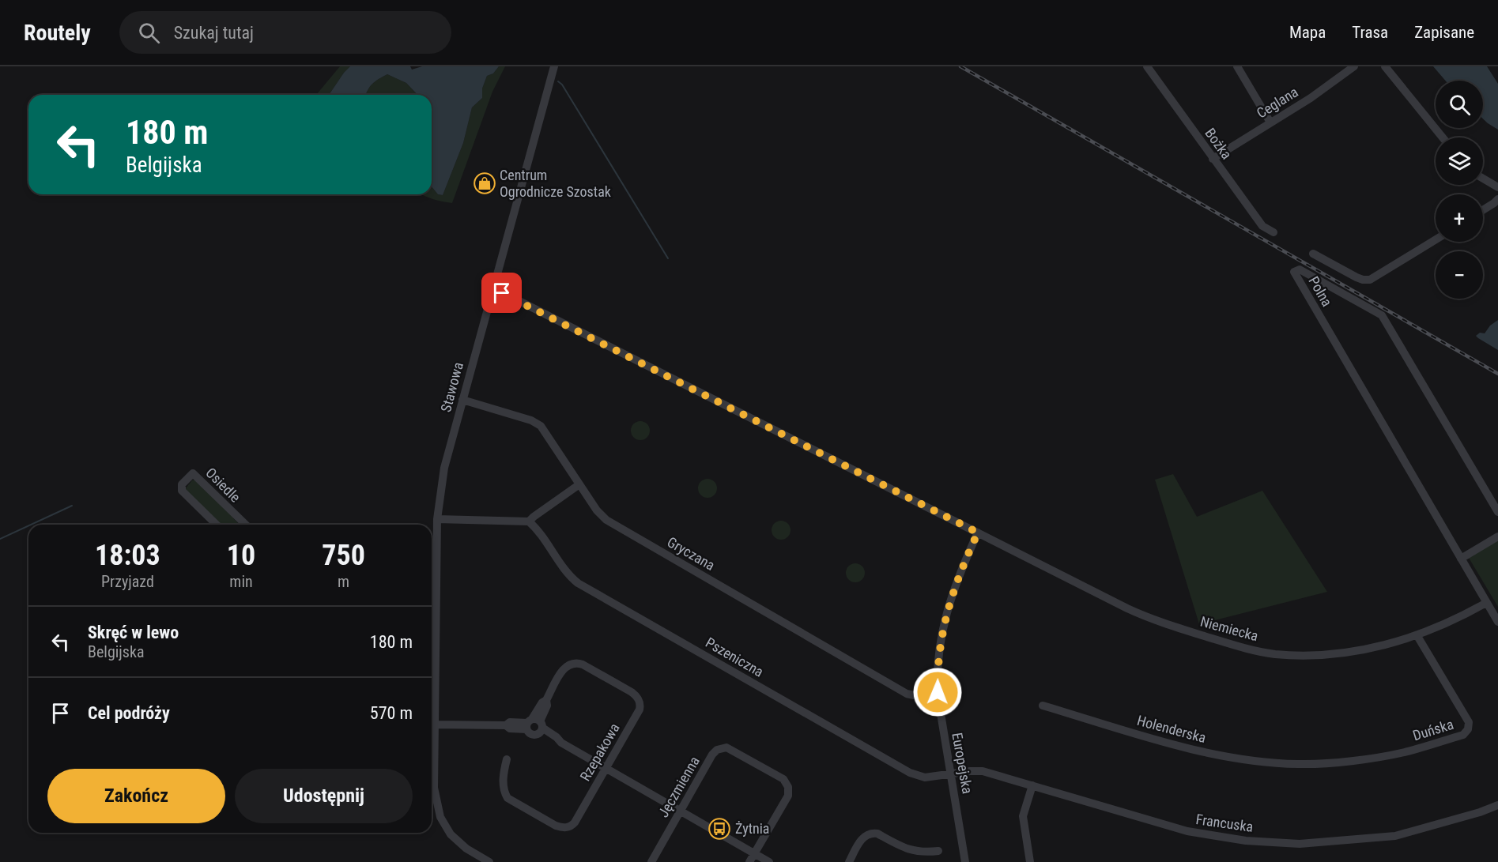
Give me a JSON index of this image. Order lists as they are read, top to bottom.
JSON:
{
  "streets": {
    "street": [
      "Ceglana",
      "Bożka",
      "Polna",
      "Stawowa",
      "Osiedle",
      "Gryczana",
      "Niemiecka",
      "Pszeniczna",
      "Holenderska",
      "Duńska",
      "Rzepakowa",
      "Europejska",
      "Jęczmienna",
      "Francuska"
    ]
  },
  "crossings": [
    ["Ceglana", "Bożka"],
    ["Polna", "Niemiecka"],
    ["Stawowa", "Gryczana"],
    ["Stawowa", "Niemiecka"],
    ["Gryczana", "Europejska"],
    ["Niemiecka", "Duńska"],
    ["Niemiecka", "Europejska"],
    ["Pszeniczna", "Europejska"],
    ["Pszeniczna", "Francuska"],
    ["Holenderska", "Duńska"],
    ["Europejska", "Francuska"]
  ],
  "places": {
    "shop": ["Centrum Ogrodnicze Szostak"],
    "bus stop": ["Żytnia"]
  },
  "page": {
    "header": "Routely",
    "search": "Szukaj tutaj",
    "nav": ["Mapa", "Trasa", "Zapisane"],
    "map_buttons": ["+", "−"],
    "turn": ["180 m", "Belgijska"],
    "eta": [
      "18:03",
      "Przyjazd",
      "10",
      "min",
      "750",
      "m"
    ],
    "list": [
      {
        "name": "Skręć w lewo",
        "note": "Belgijska",
        "value": "180 m"
      },
      {
        "name": "Cel podróży",
        "value": "570 m"
      }
    ],
    "buttons": ["Zakończ", "Udostępnij"]
  }
}
